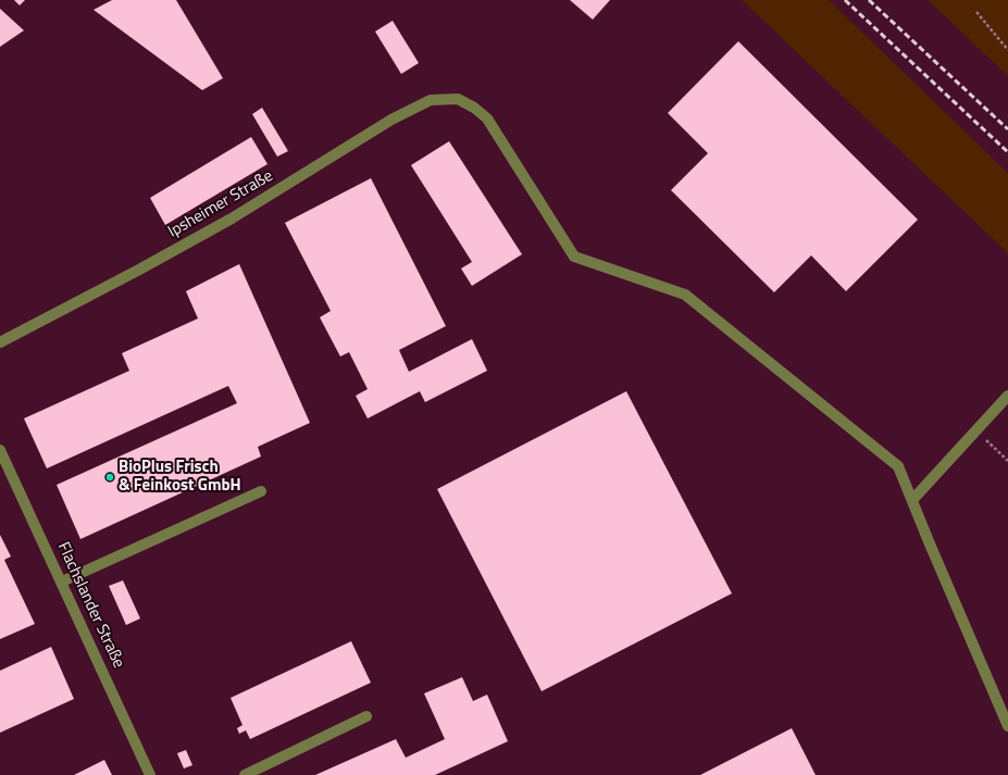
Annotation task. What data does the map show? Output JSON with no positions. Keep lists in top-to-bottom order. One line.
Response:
{"streets":{"street":["Ipsheimer Straße","Flachslander Straße"]},"places":["BioPlus Frisch & Feinkost GmbH"]}
